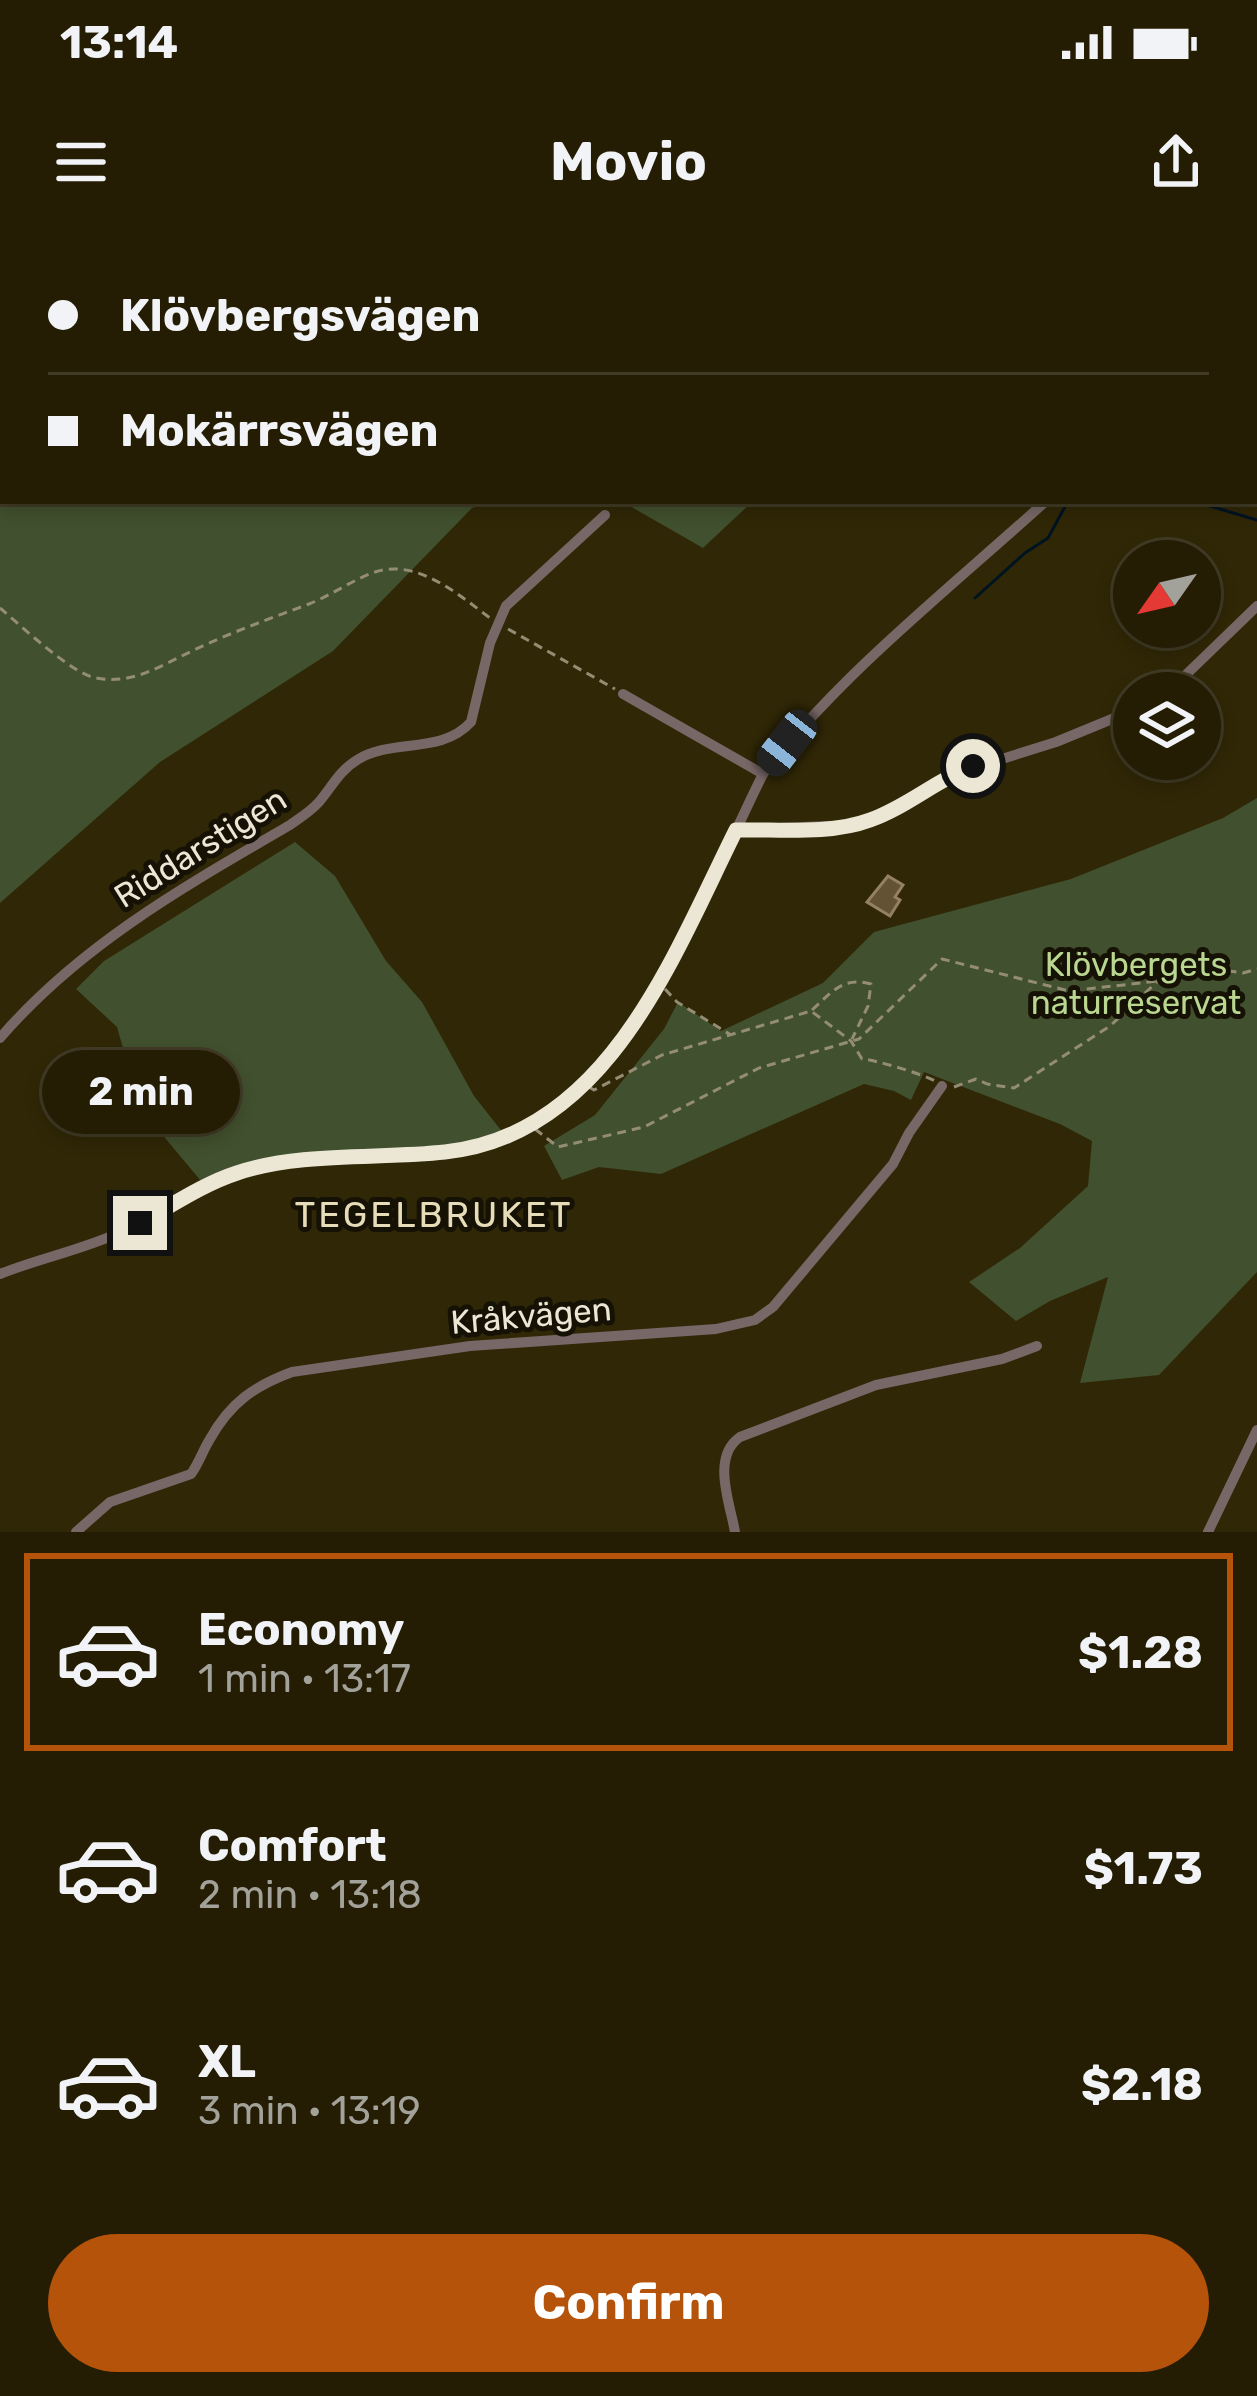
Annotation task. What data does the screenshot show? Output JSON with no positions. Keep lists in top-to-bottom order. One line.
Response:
{"streets":{"street":["Riddarstigen","Kråkvägen"]},"districts":["TEGELBRUKET"],"parks":["Klövbergets naturreservat"],"north":"bottom left","page":{"status":"13:14","header":"Movio","banner":["Klövbergsvägen","Mokärrsvägen"],"bubble":"2 min","list":[{"name":"Economy","note":"1 min · 13:17","value":"$1.28"},{"name":"Comfort","note":"2 min · 13:18","value":"$1.73"},{"name":"XL","note":"3 min · 13:19","value":"$2.18"}],"buttons":"Confirm"}}
